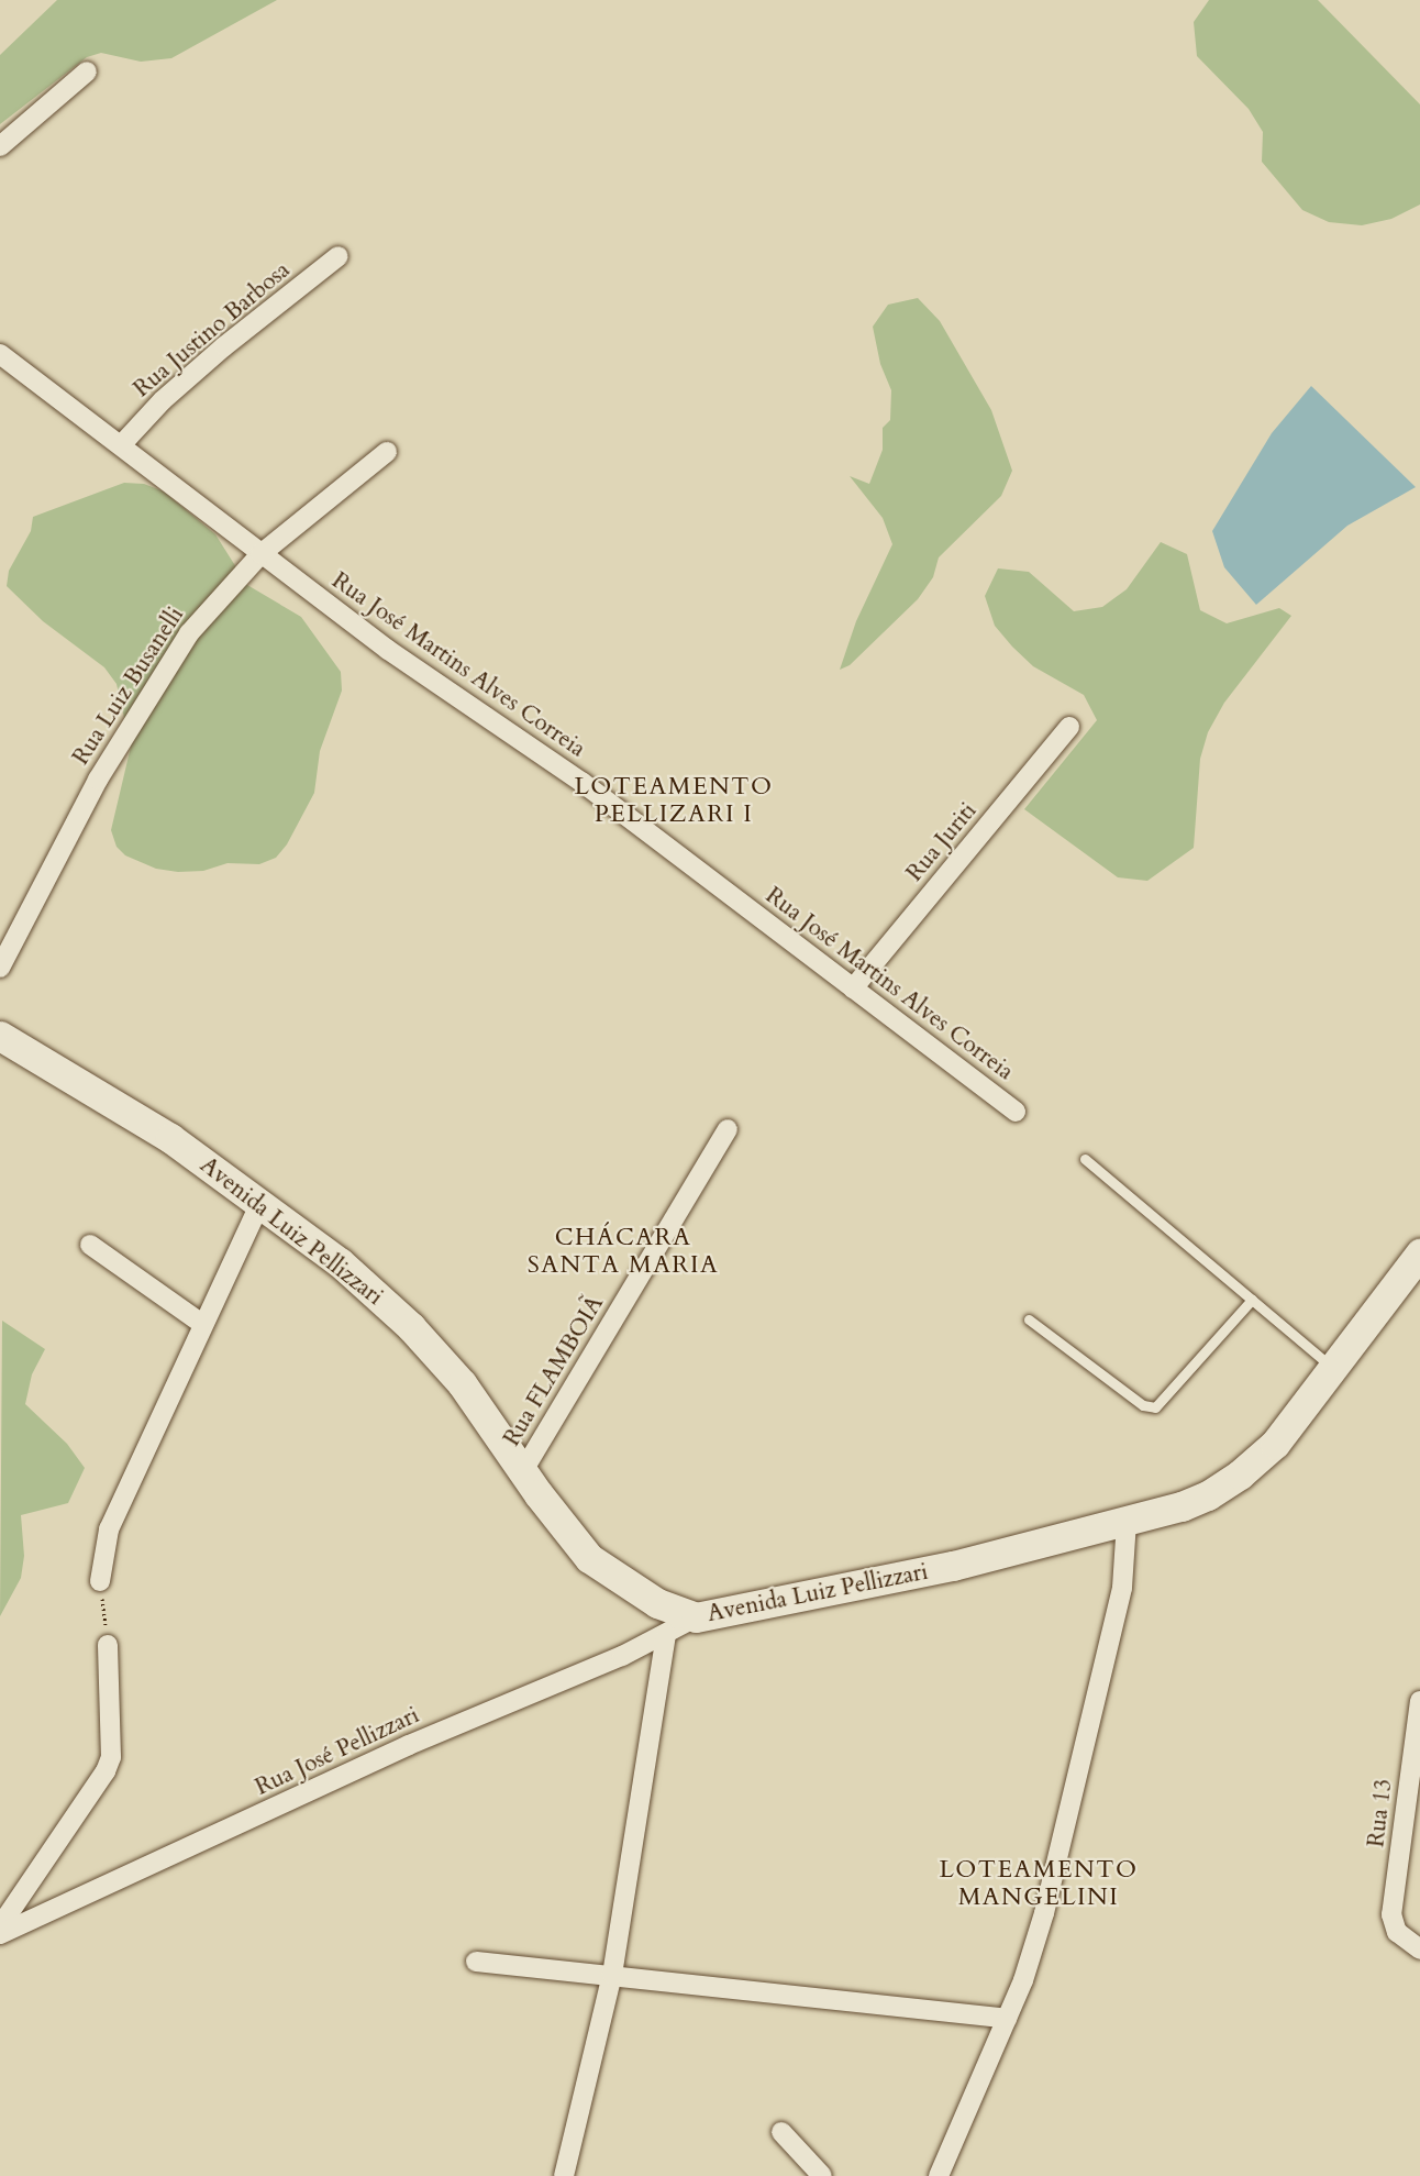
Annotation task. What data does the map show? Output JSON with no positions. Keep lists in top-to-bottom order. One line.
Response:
{"streets":{"main road":["Avenida Luiz Pellizzari"],"street":["Rua Justino Barbosa","Rua José Martins Alves Correia","Rua Luiz Busanelli","Rua Juriti","Rua FLAMBOIÃ","Rua José Pellizzari","Rua 13"]},"crossings":[["Rua Justino Barbosa","Rua José Martins Alves Correia"],["Rua José Martins Alves Correia","Rua Luiz Busanelli"],["Rua José Martins Alves Correia","Rua Juriti"],["Avenida Luiz Pellizzari","Rua FLAMBOIÃ"],["Avenida Luiz Pellizzari","Rua José Pellizzari"]],"districts":["LOTEAMENTO PELLIZARI I","CHÁCARA SANTA MARIA","LOTEAMENTO MANGELINI"]}
